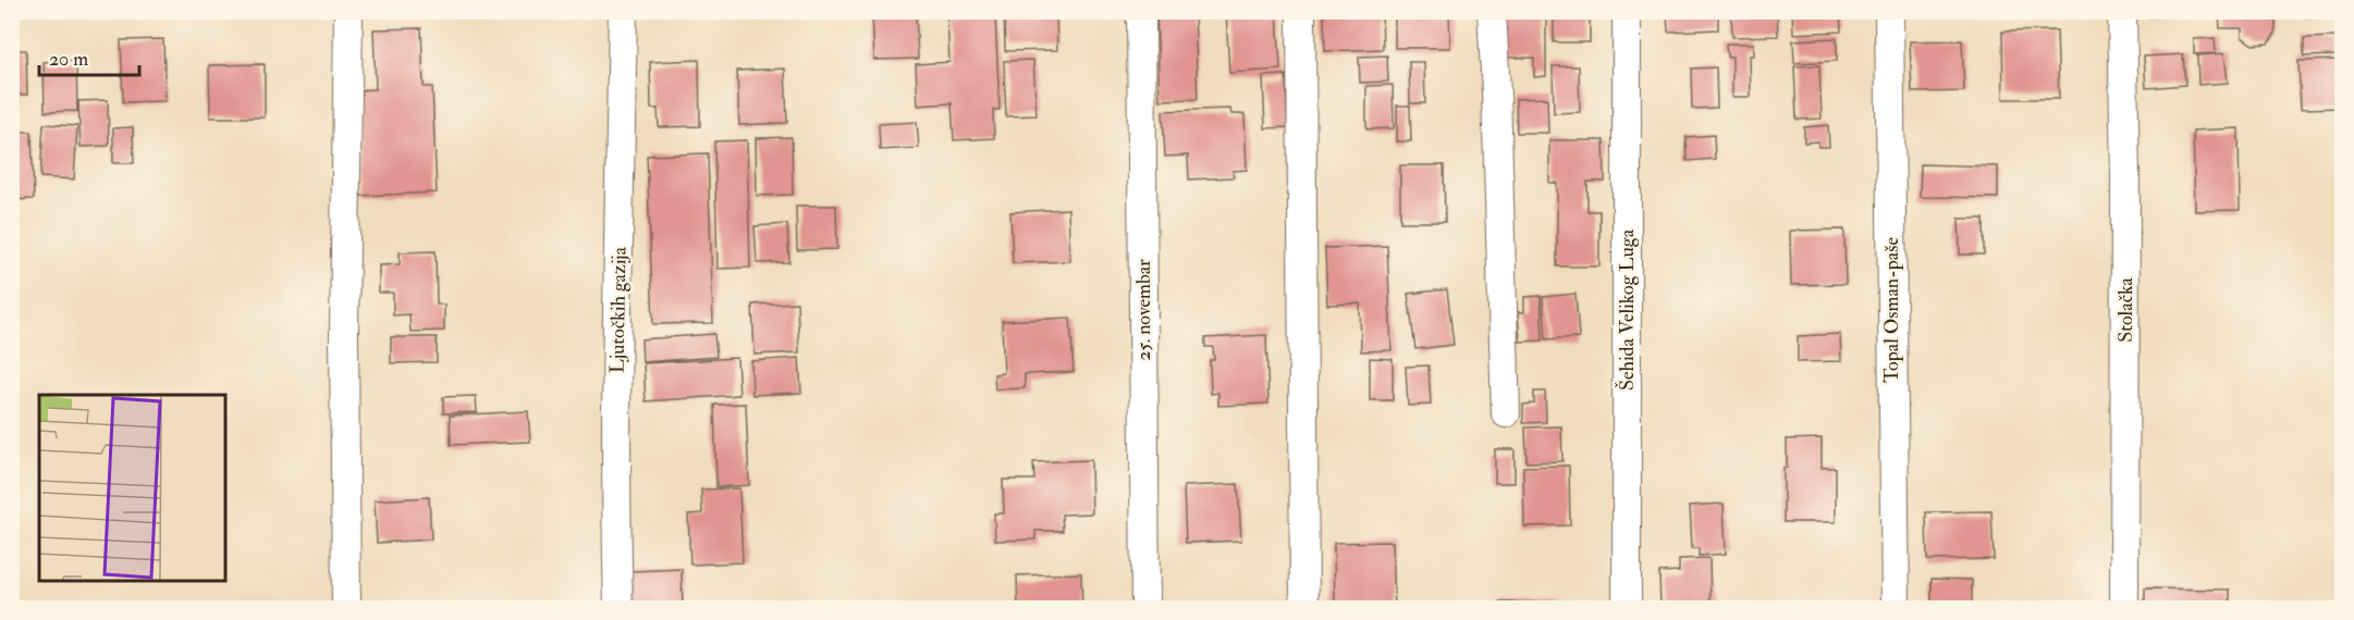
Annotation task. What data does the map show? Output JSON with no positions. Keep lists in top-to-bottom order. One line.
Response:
{"streets":{"street":["Ljutočkih gazija","25. novembar","Šehida Velikog Luga","Topal Osman-paše","Stolačka"]},"scale_bar":"20 m"}
